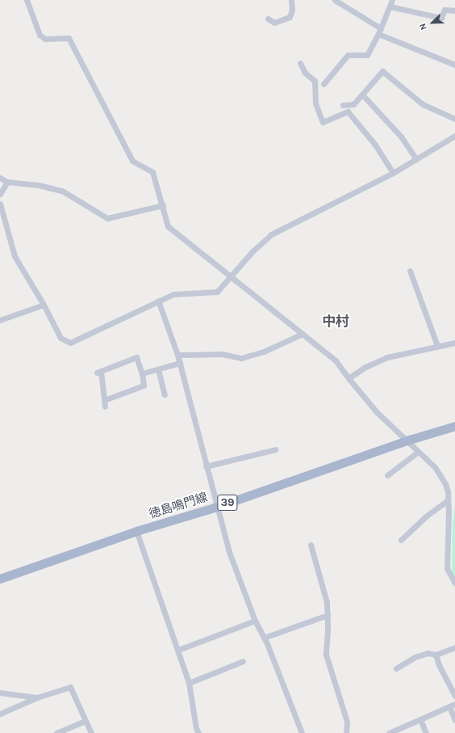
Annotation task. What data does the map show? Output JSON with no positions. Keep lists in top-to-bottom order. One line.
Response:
{"streets":{"main road":["39","徳島鳴門線"]},"districts":["中村"],"north":"bottom left"}
